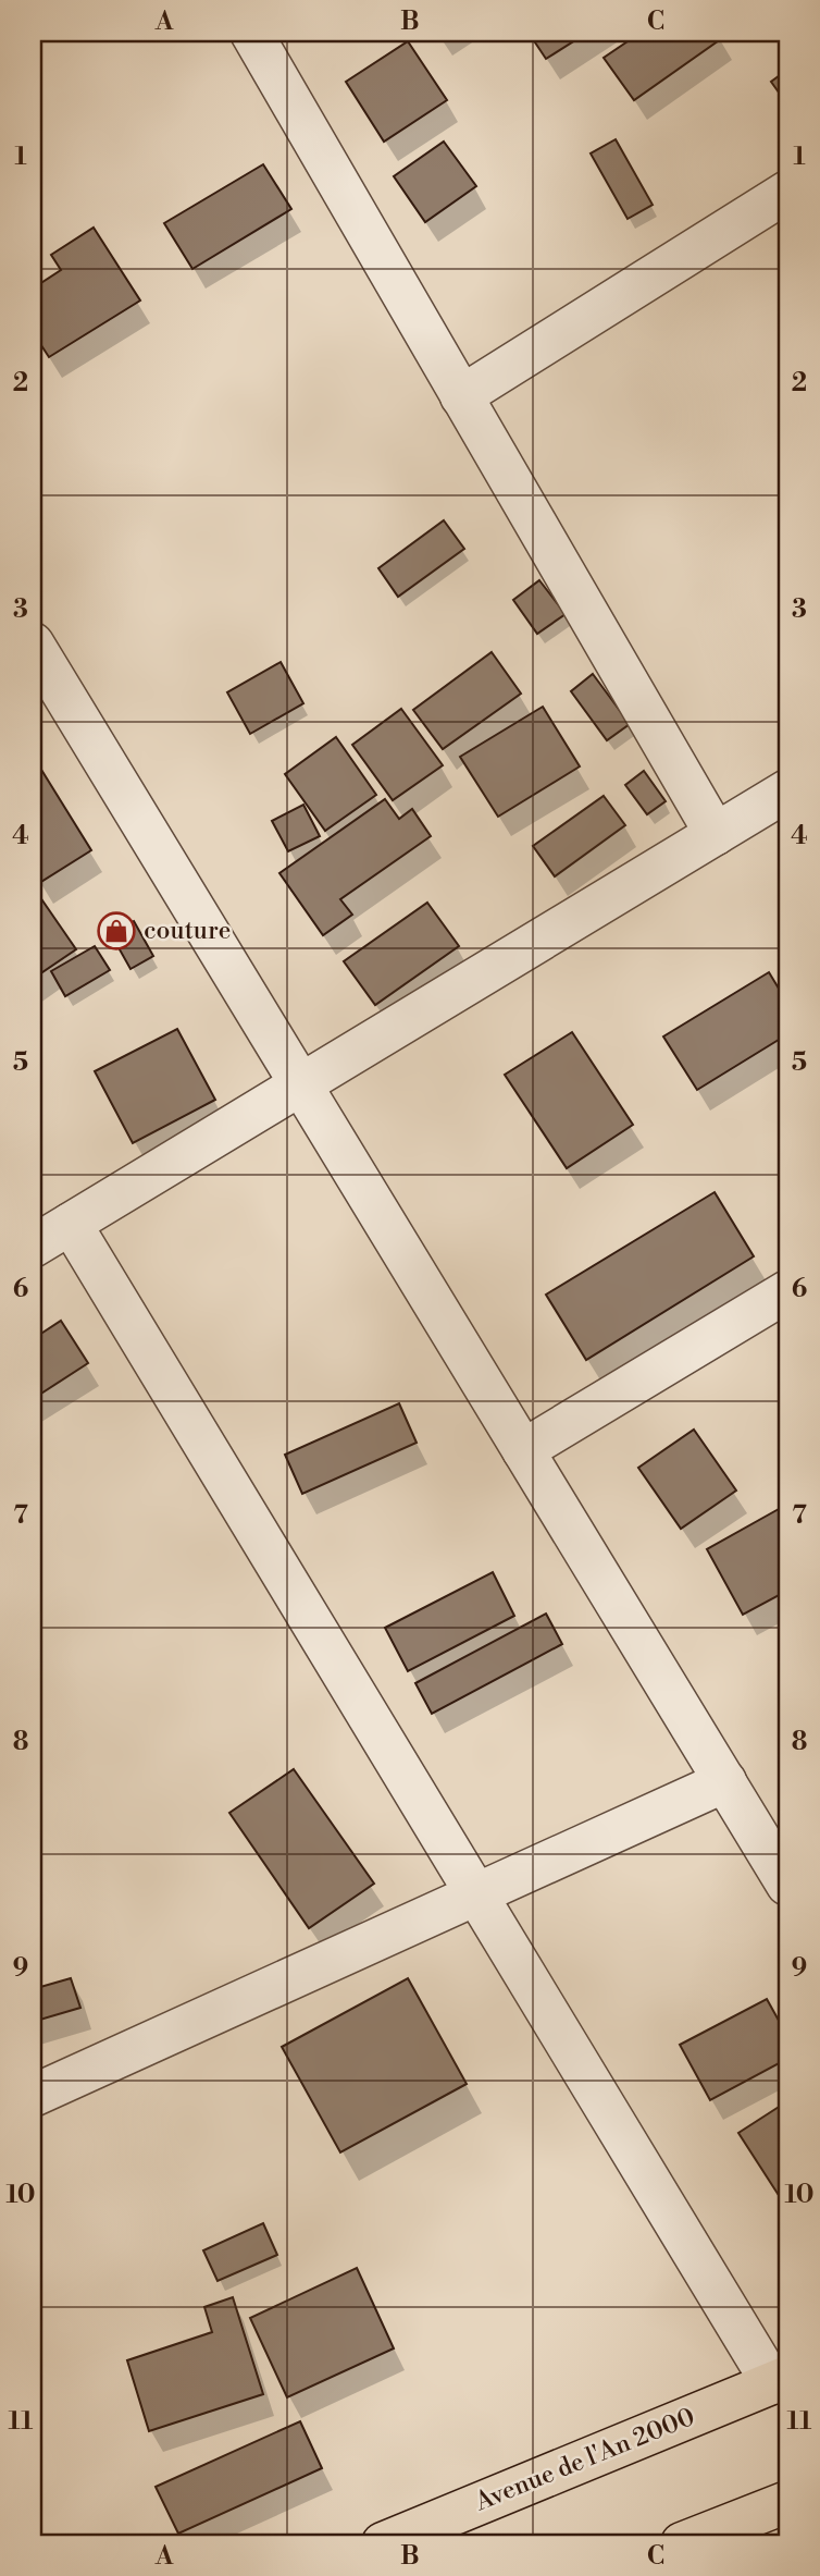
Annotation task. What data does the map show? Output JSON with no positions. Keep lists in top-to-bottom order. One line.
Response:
{"streets":{"main road":["Avenue de l'An 2000"]},"places":{"shop":["couture"]},"grid":{"columns":["A","B","C"],"rows":["1","2","3","4","5","6","7","8","9","10","11"]}}
